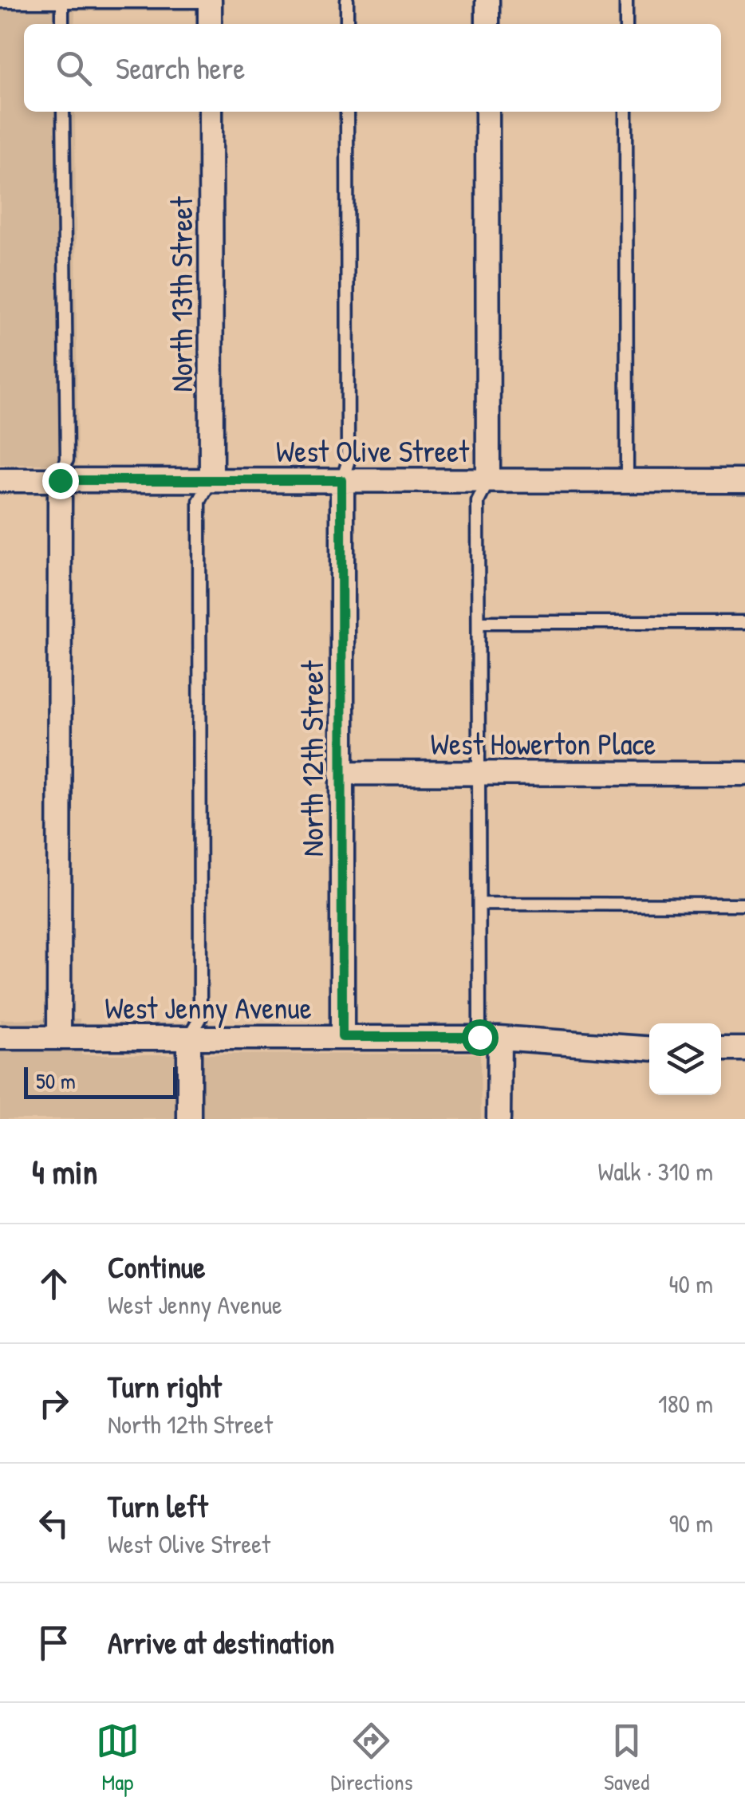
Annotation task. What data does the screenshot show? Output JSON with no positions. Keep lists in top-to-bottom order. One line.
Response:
{"streets":{"street":["North 13th Street","West Olive Street","West Howerton Place","North 12th Street","West Jenny Avenue"]},"crossings":[["North 13th Street","West Olive Street"],["West Olive Street","North 12th Street"],["West Howerton Place","North 12th Street"],["North 12th Street","West Jenny Avenue"]],"scale_bar":"50 m","page":{"search":"Search here","scale":"50 m","heading":["4 min","Walk · 310 m"],"list":[["Continue","West Jenny Avenue","40 m"],["Turn right","North 12th Street","180 m"],["Turn left","West Olive Street","90 m"],"Arrive at destination"],"nav":["Map","Directions","Saved"]}}
